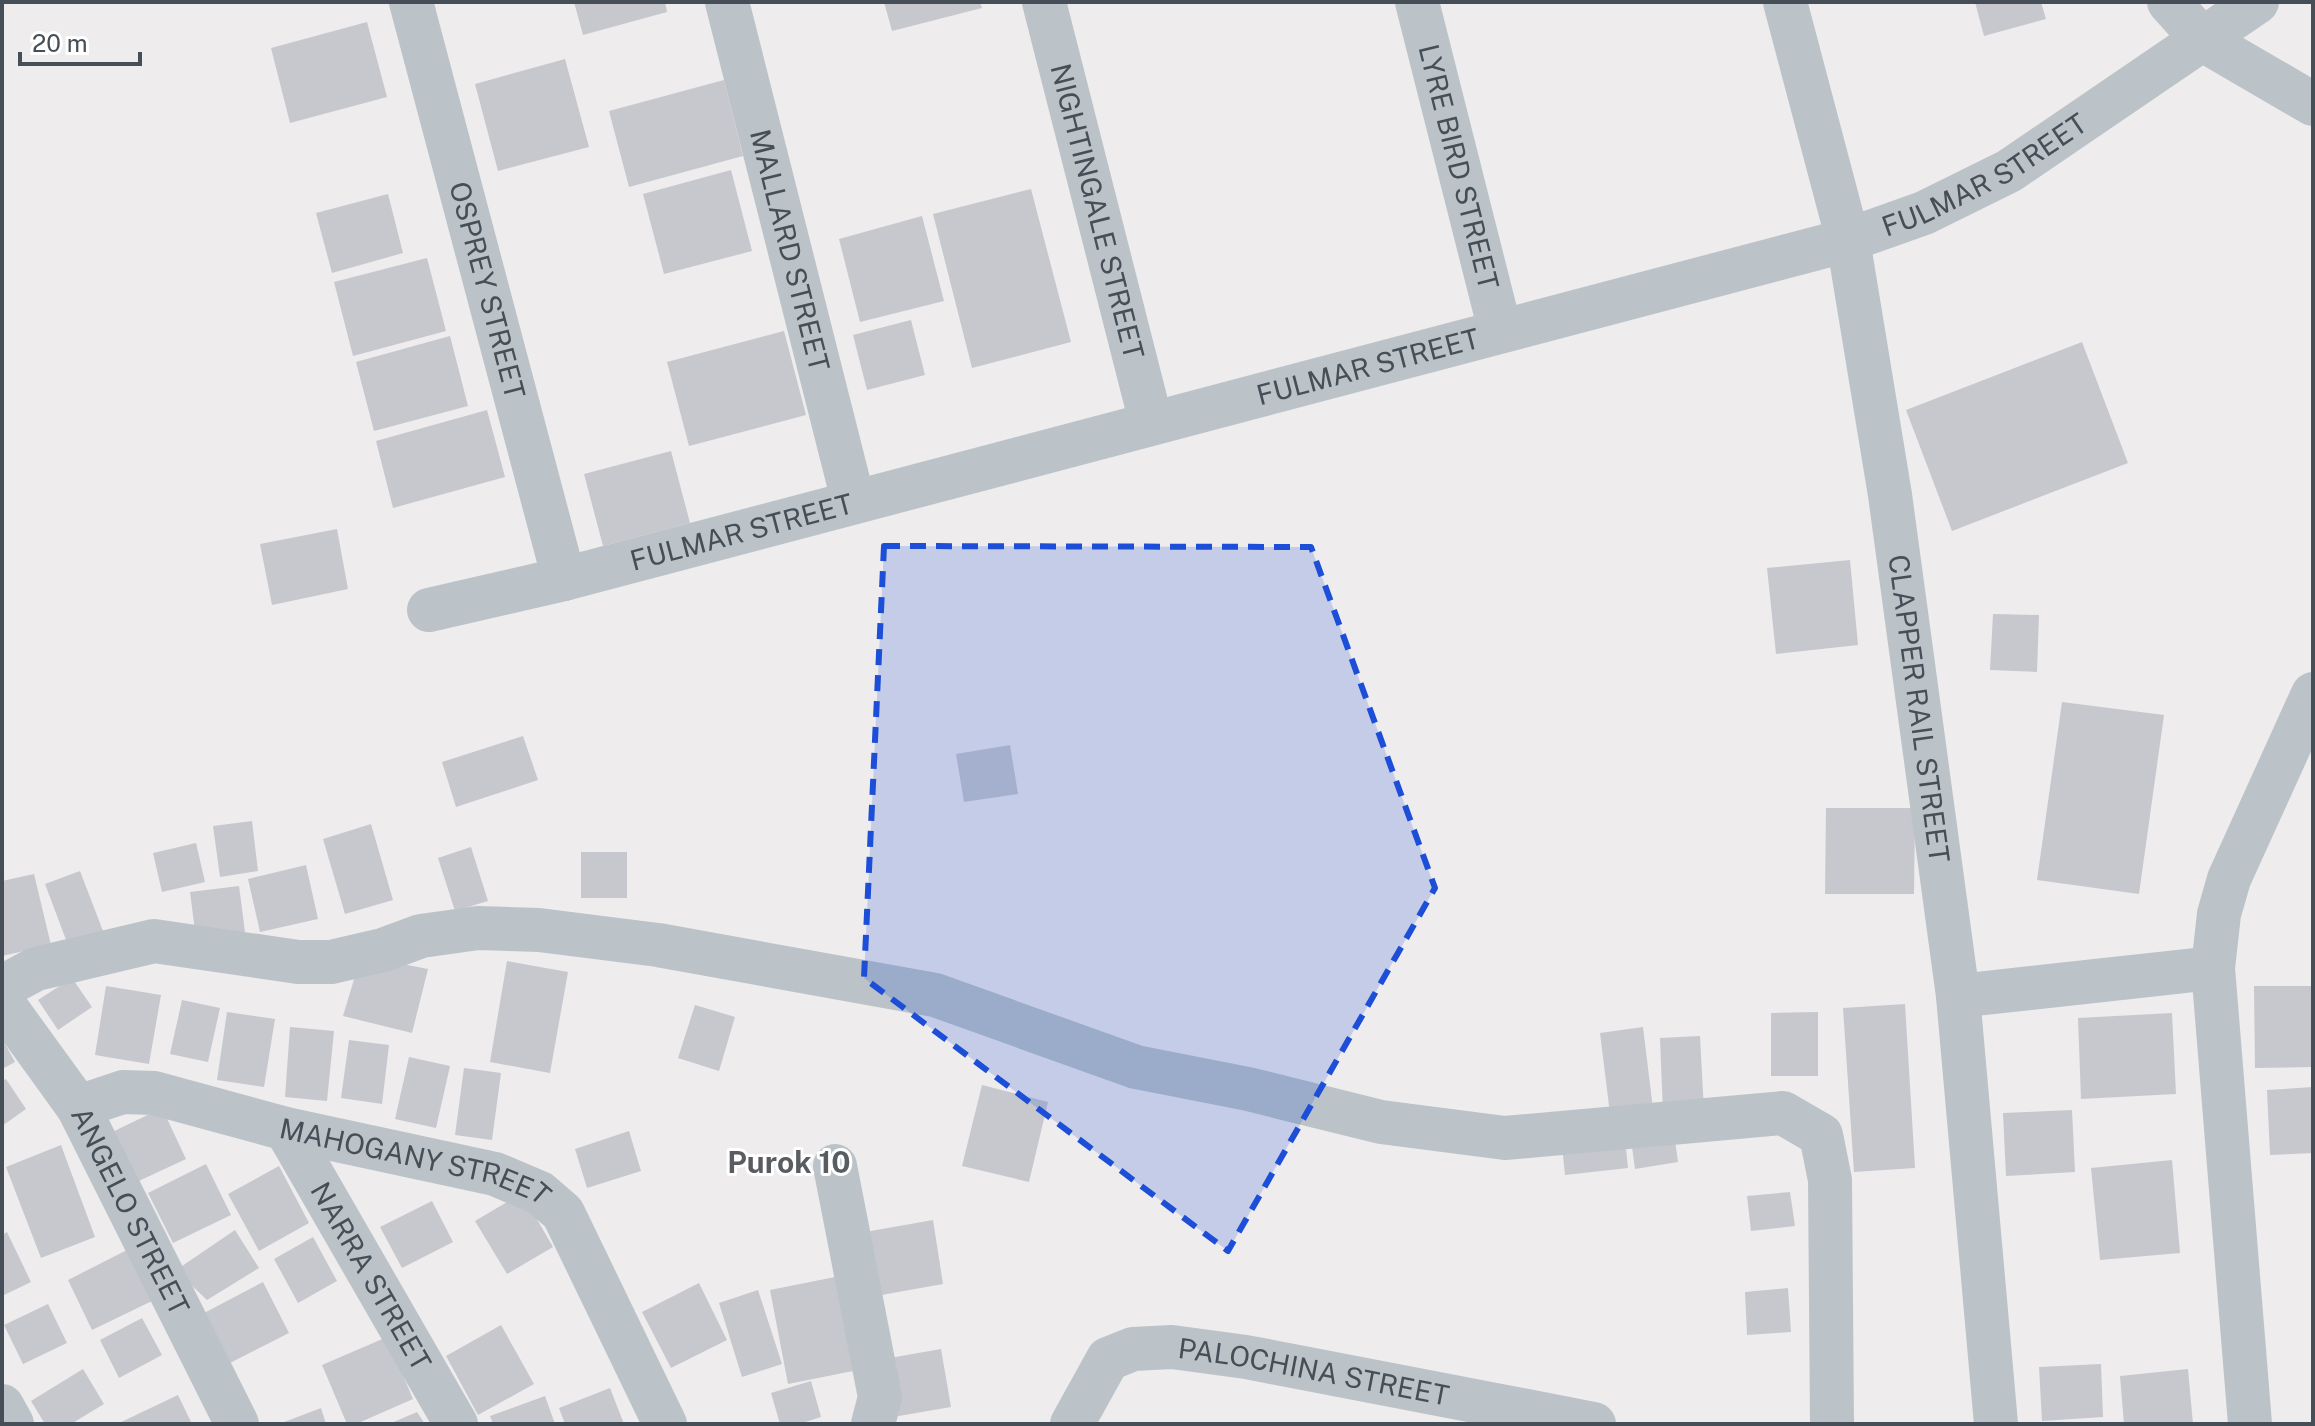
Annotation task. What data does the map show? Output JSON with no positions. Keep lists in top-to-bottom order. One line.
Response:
{"streets":{"street":["LYRE BIRD STREET","FULMAR STREET","NIGHTINGALE STREET","MALLARD STREET","OSPREY STREET","CLAPPER RAIL STREET","MAHOGANY STREET","ANGELO STREET","NARRA STREET","PALOCHINA STREET"]},"crossings":[["LYRE BIRD STREET","FULMAR STREET"],["FULMAR STREET","NIGHTINGALE STREET"],["FULMAR STREET","MALLARD STREET"],["FULMAR STREET","OSPREY STREET"],["FULMAR STREET","CLAPPER RAIL STREET"],["MAHOGANY STREET","ANGELO STREET"],["MAHOGANY STREET","NARRA STREET"]],"districts":["Purok 10"],"scale_bar":"20 m"}
